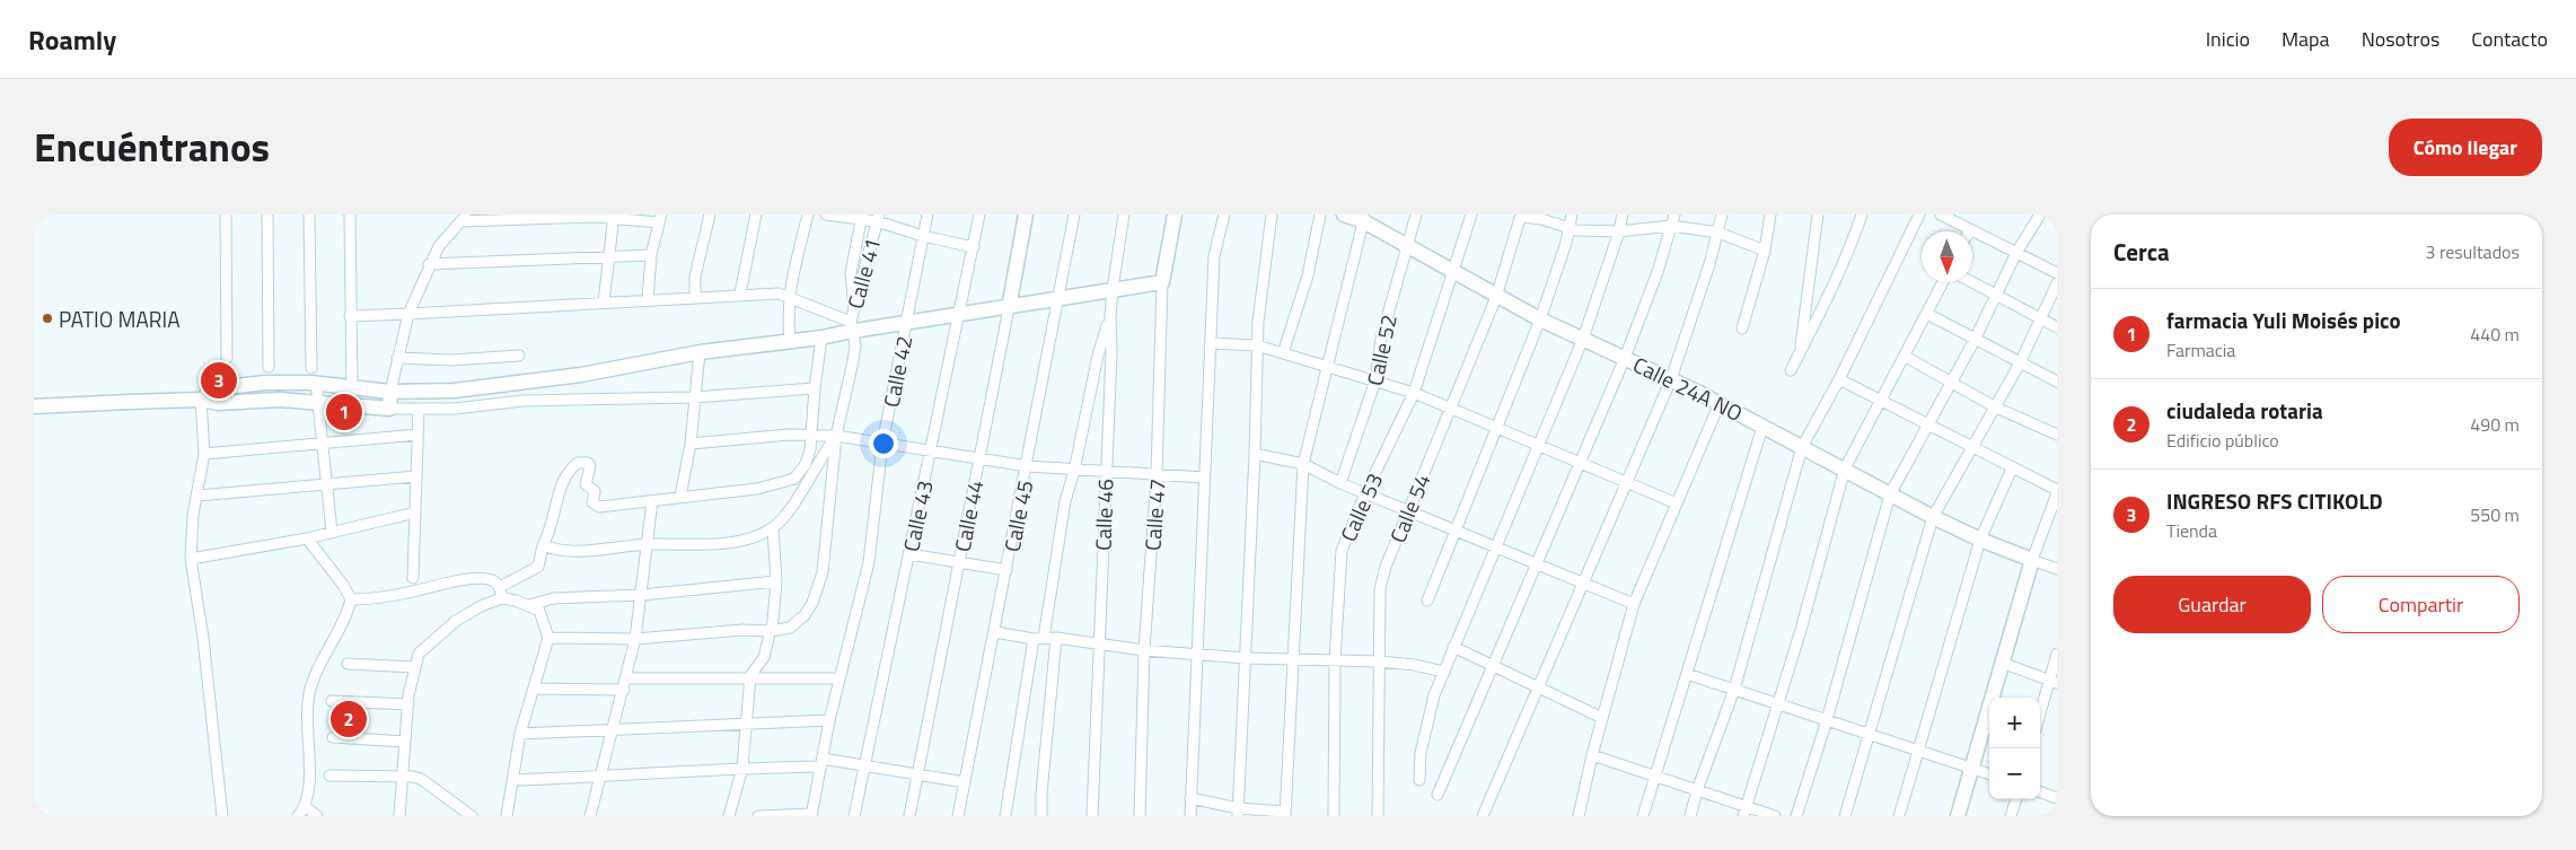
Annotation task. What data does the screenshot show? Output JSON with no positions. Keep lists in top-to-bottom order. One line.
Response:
{"streets":{"street":["Calle 41","Calle 52","Calle 42","Calle 24A NO","Calle 53","Calle 54","Calle 46","Calle 47","Calle 43","Calle 44","Calle 45"]},"crossings":[["Calle 52","Calle 24A NO"],["Calle 24A NO","Calle 53"],["Calle 24A NO","Calle 54"]],"places":["PATIO MARIA"],"north":"bottom","page":{"header":"Roamly","nav":["Inicio","Mapa","Nosotros","Contacto"],"title":"Encuéntranos","buttons":["Cómo llegar",["Guardar","Compartir"]],"heading":["Cerca","3 resultados"],"list":[{"mark":"1","name":"farmacia Yuli Moisés pico","note":"Farmacia","value":"440 m"},{"mark":"2","name":"ciudaleda rotaria","note":"Edificio público","value":"490 m"},{"mark":"3","name":"INGRESO RFS CITIKOLD","note":"Tienda","value":"550 m"}],"pins":["3","1","2"],"map_buttons":["+","−"]}}
